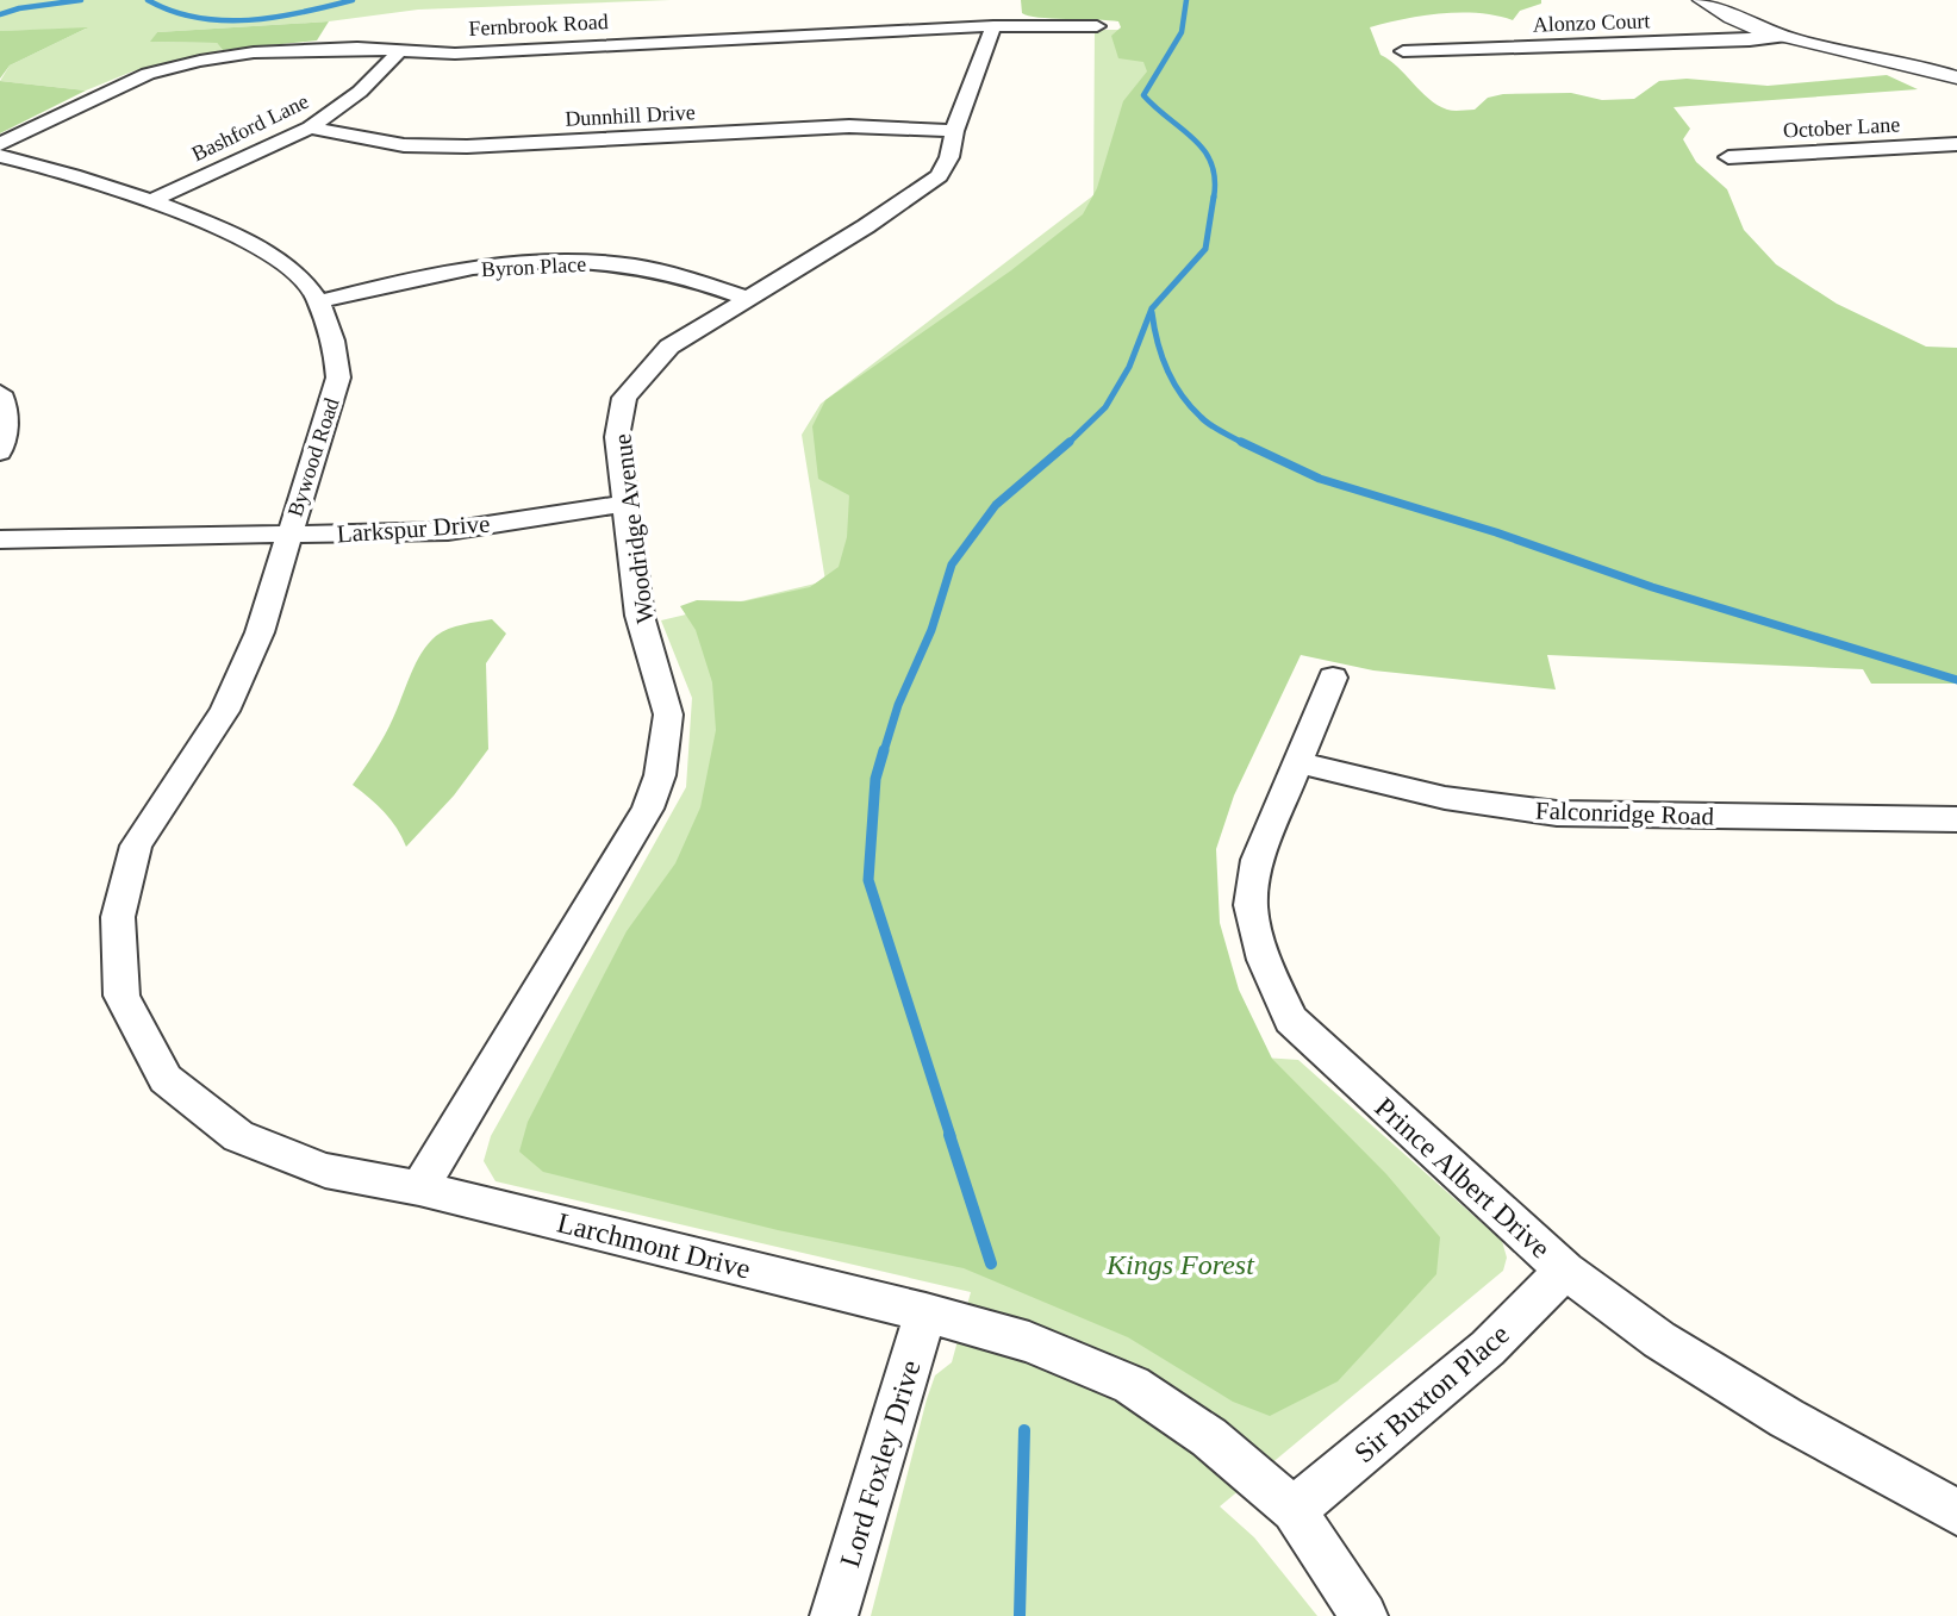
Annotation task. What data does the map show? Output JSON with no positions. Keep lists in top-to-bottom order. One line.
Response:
{"streets":{"street":["Alonzo Court","Fernbrook Road","Dunnhill Drive","Bashford Lane","October Lane","Byron Place","Bywood Road","Larkspur Drive","Woodridge Avenue","Falconridge Road","Prince Albert Drive","Larchmont Drive","Sir Buxton Place","Lord Foxley Drive"]},"crossings":[["Fernbrook Road","Bashford Lane"],["Fernbrook Road","Woodridge Avenue"],["Dunnhill Drive","Bashford Lane"],["Dunnhill Drive","Woodridge Avenue"],["Bashford Lane","Bywood Road"],["Byron Place","Bywood Road"],["Byron Place","Woodridge Avenue"],["Bywood Road","Larkspur Drive"],["Bywood Road","Larchmont Drive"],["Larkspur Drive","Woodridge Avenue"],["Woodridge Avenue","Larchmont Drive"],["Falconridge Road","Prince Albert Drive"],["Prince Albert Drive","Sir Buxton Place"],["Larchmont Drive","Sir Buxton Place"],["Larchmont Drive","Lord Foxley Drive"]],"parks":["Kings Forest"]}
